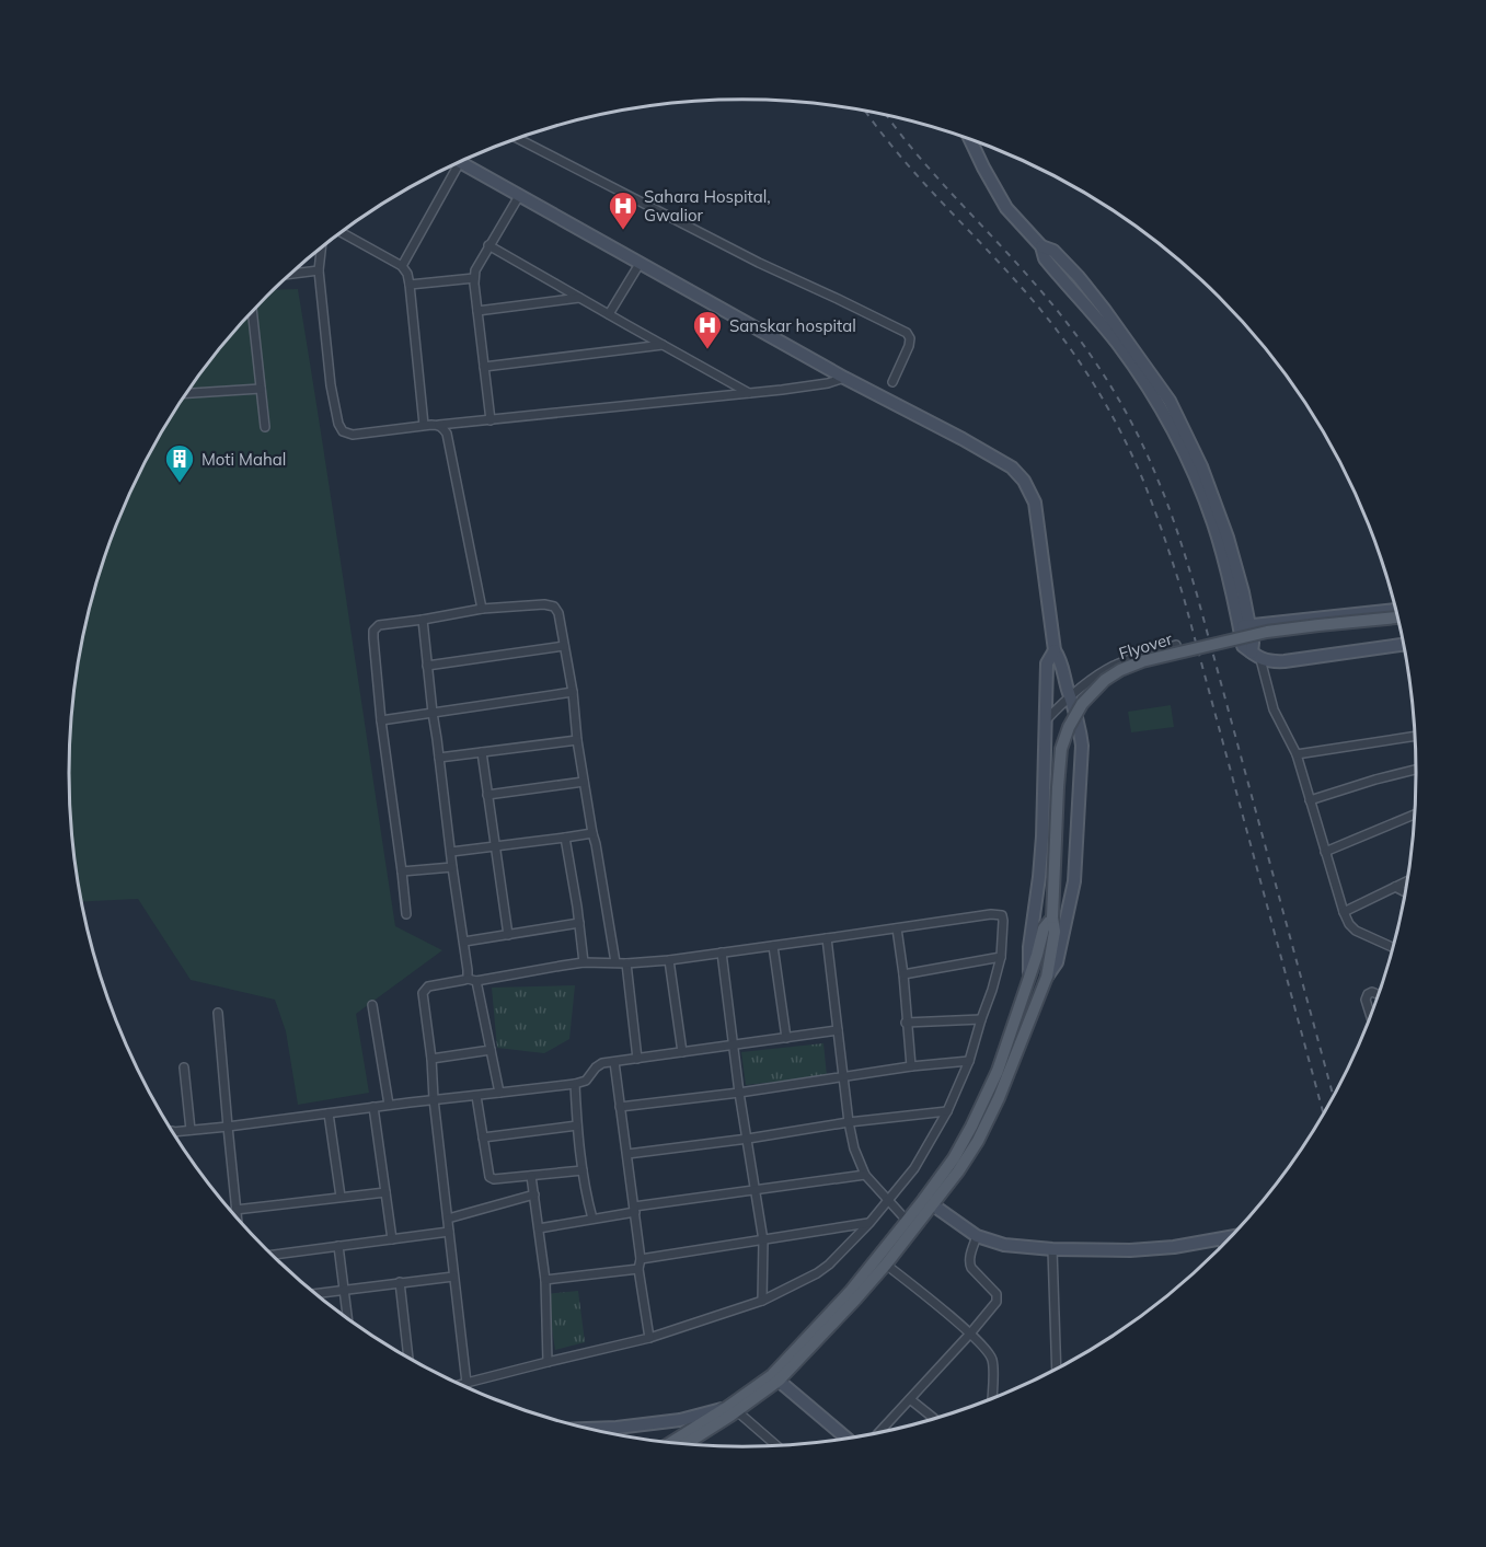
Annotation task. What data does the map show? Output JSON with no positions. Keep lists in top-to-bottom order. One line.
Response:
{"streets":{"main road":["Flyover"]},"places":{"hospital":["Sahara Hospital, Gwalior","Sanskar hospital"],"building":["Moti Mahal"]}}
